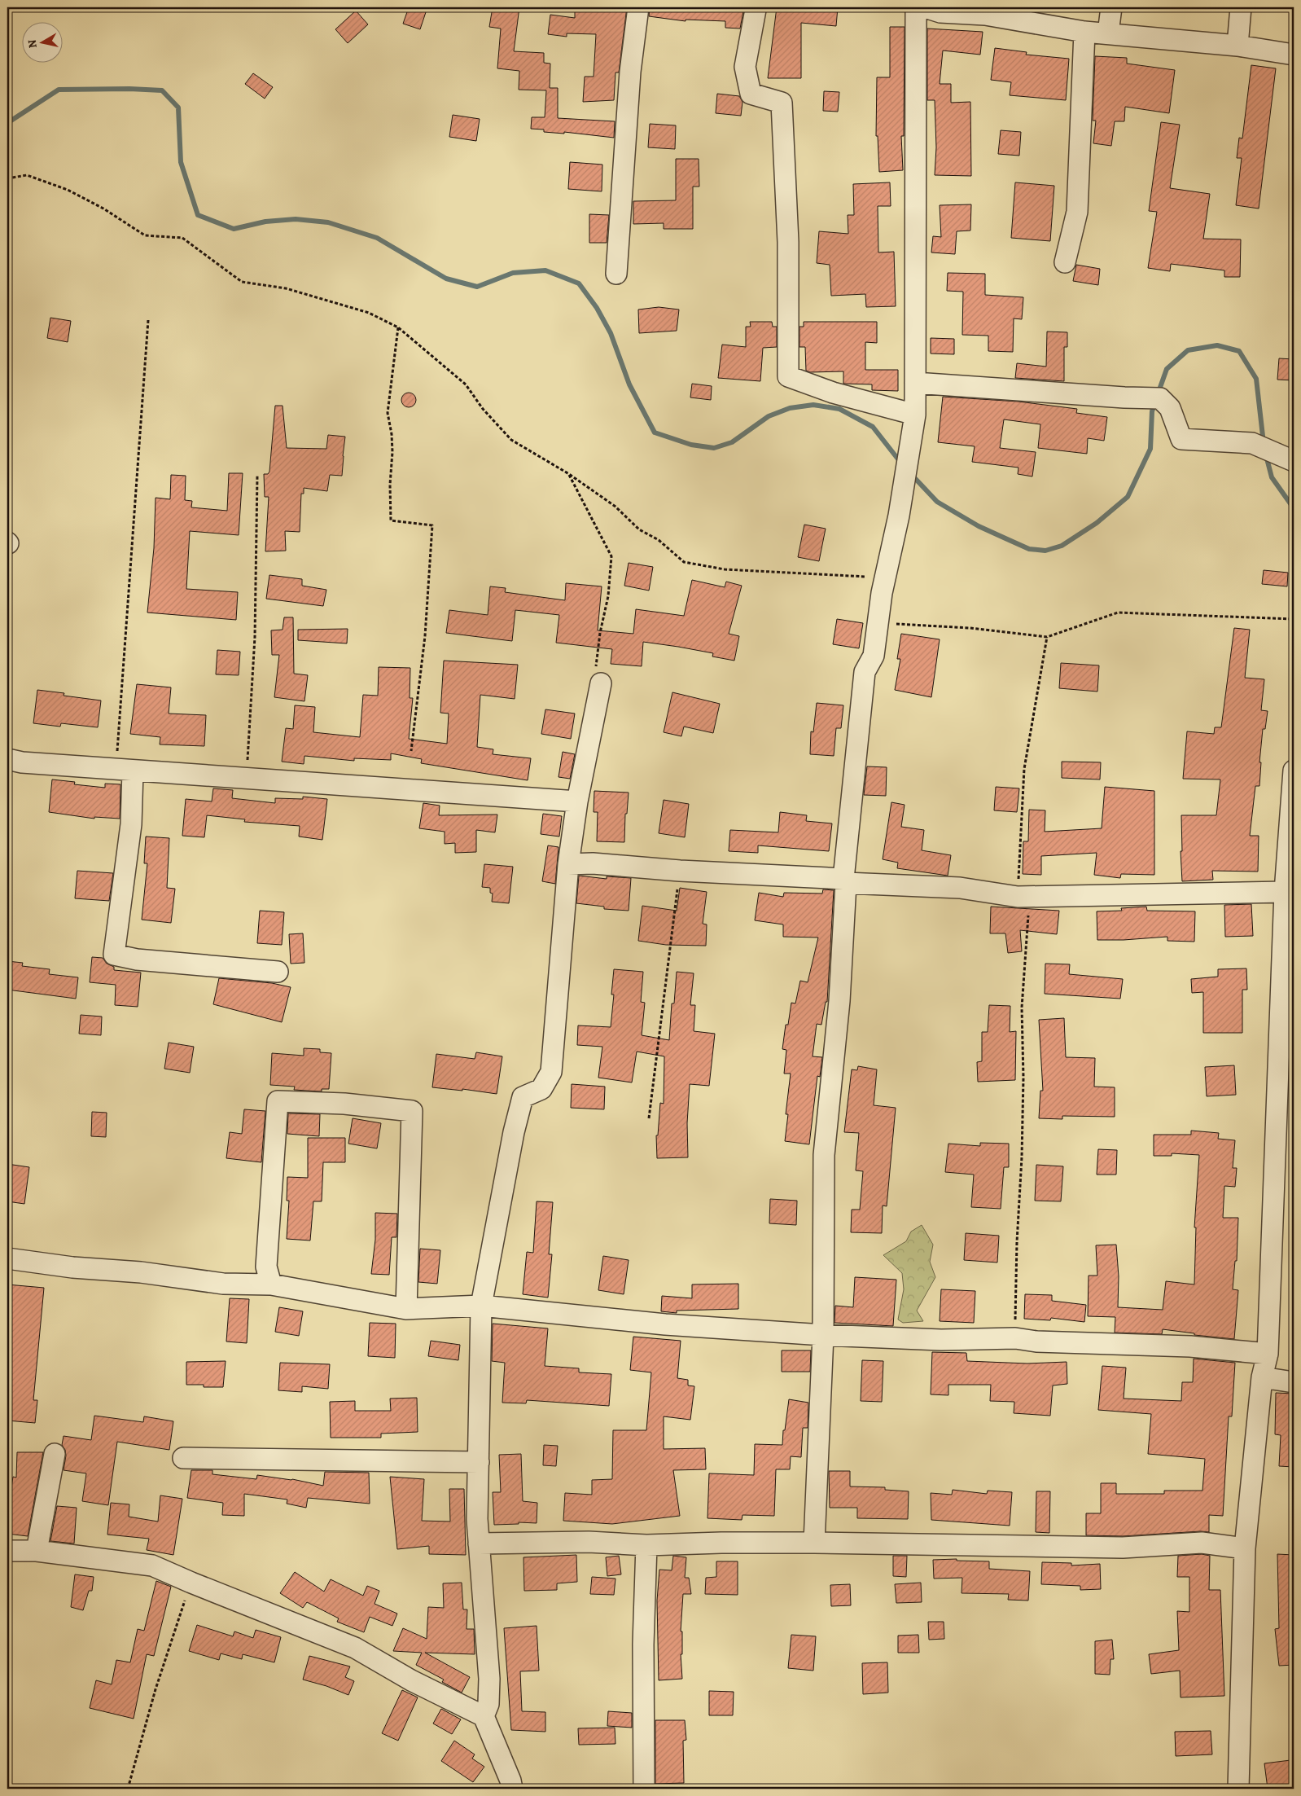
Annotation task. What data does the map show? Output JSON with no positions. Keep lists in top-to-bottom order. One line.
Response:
{"north":"left"}
